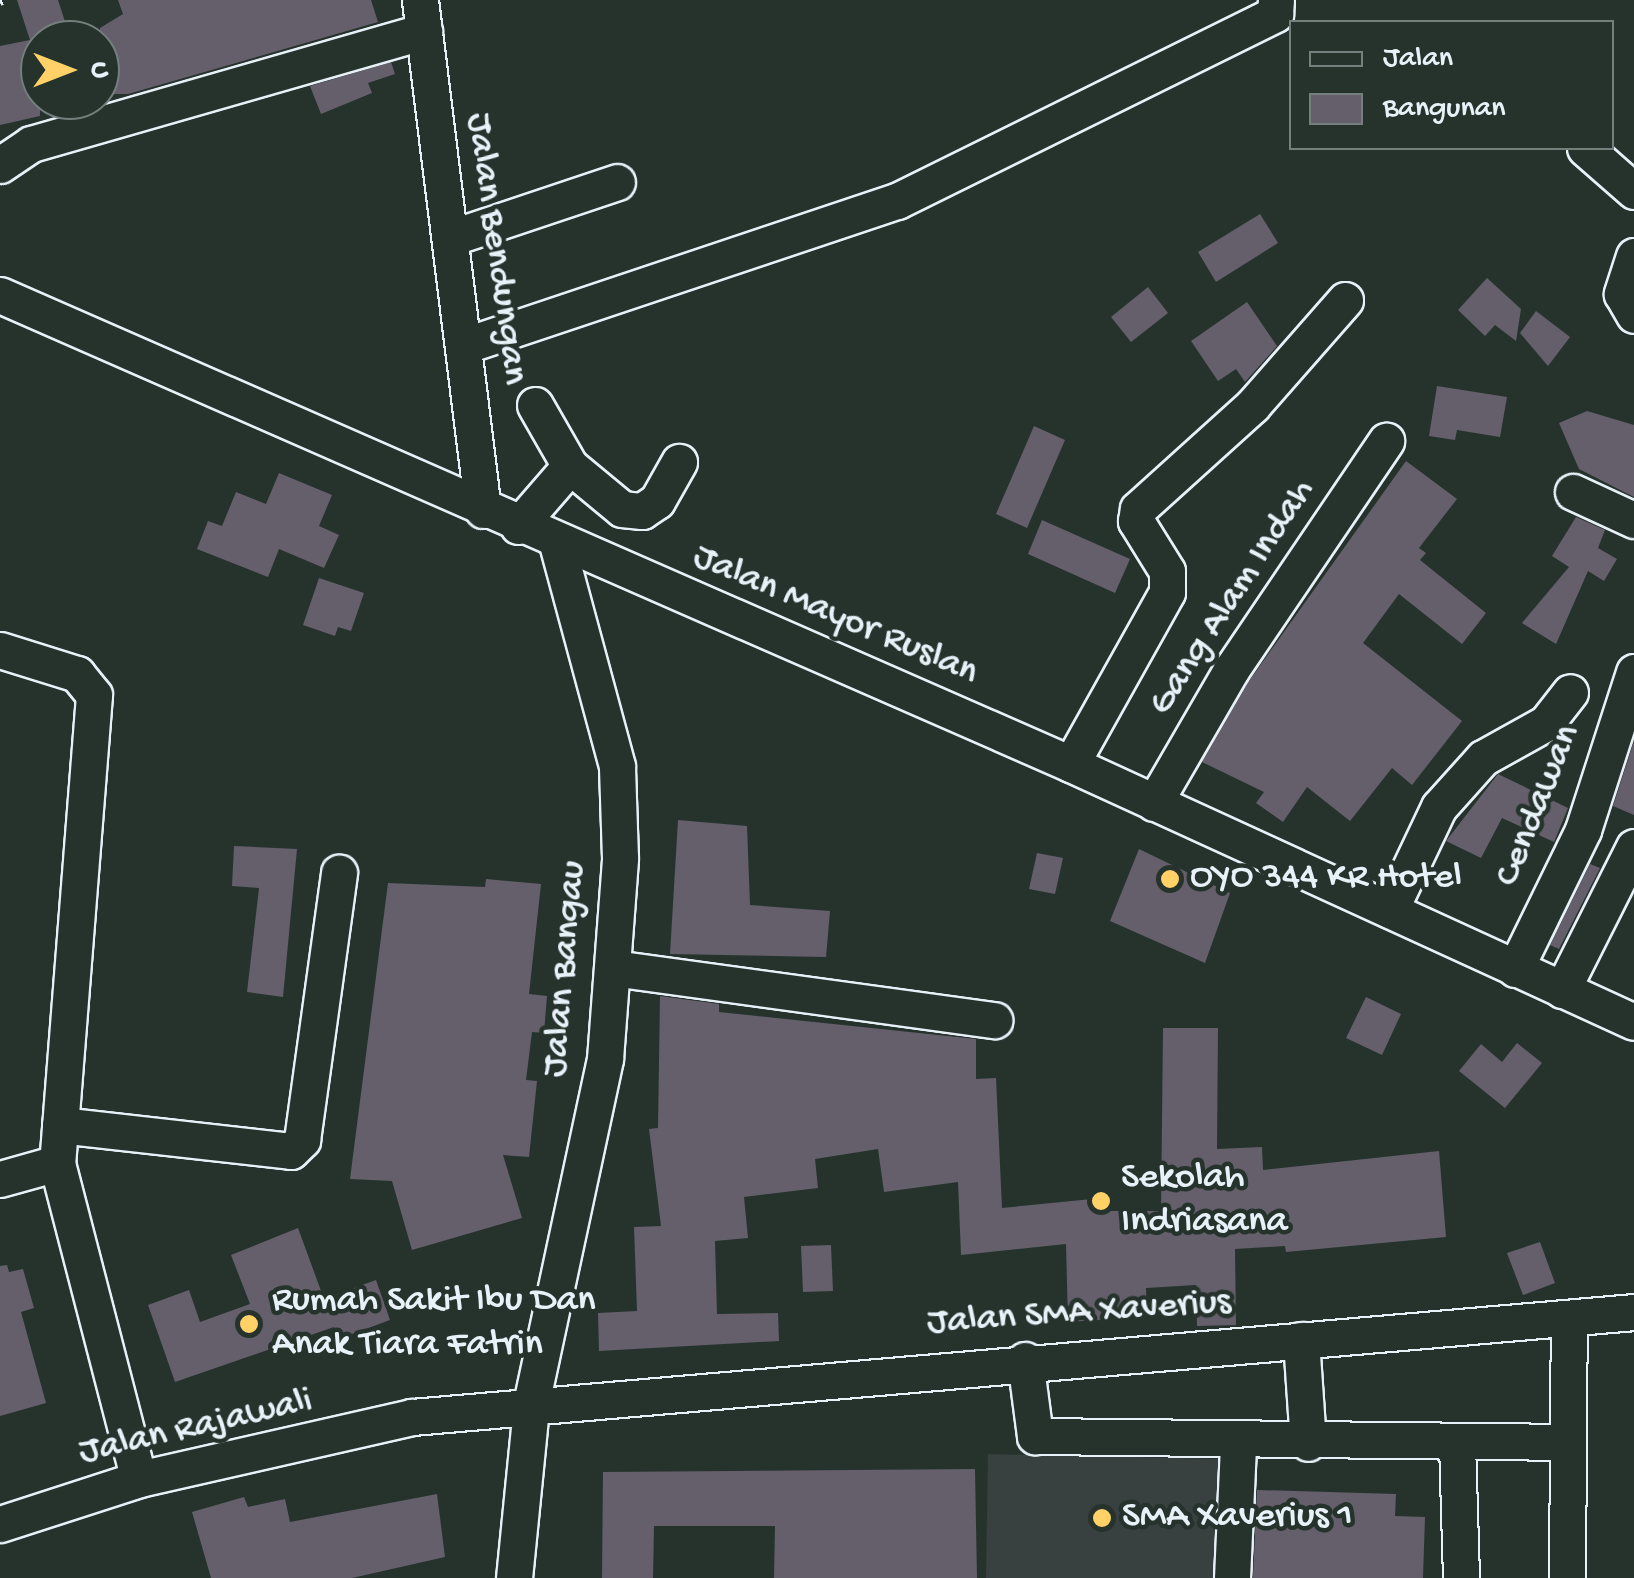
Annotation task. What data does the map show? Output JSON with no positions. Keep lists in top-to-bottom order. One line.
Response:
{"streets":{"street":["Jalan Bendungan","Gang Alam Indah","Jalan Mayor Ruslan","Cendawan","Jalan Bangau","Jalan SMA Xaverius","Jalan Rajawali"]},"crossings":[["Jalan Bendungan","Jalan Mayor Ruslan"],["Gang Alam Indah","Jalan Mayor Ruslan"],["Jalan Mayor Ruslan","Cendawan"],["Jalan Mayor Ruslan","Jalan Bangau"],["Jalan Bangau","Jalan SMA Xaverius"],["Jalan Bangau","Jalan Rajawali"],["Jalan SMA Xaverius","Jalan Rajawali"]],"places":["OYO 344 KR Hotel","Sekolah Indriasana","Rumah Sakit Ibu Dan Anak Tiara Fatrin","SMA Xaverius 1"],"legend":["Jalan","Bangunan"],"north":"right"}
